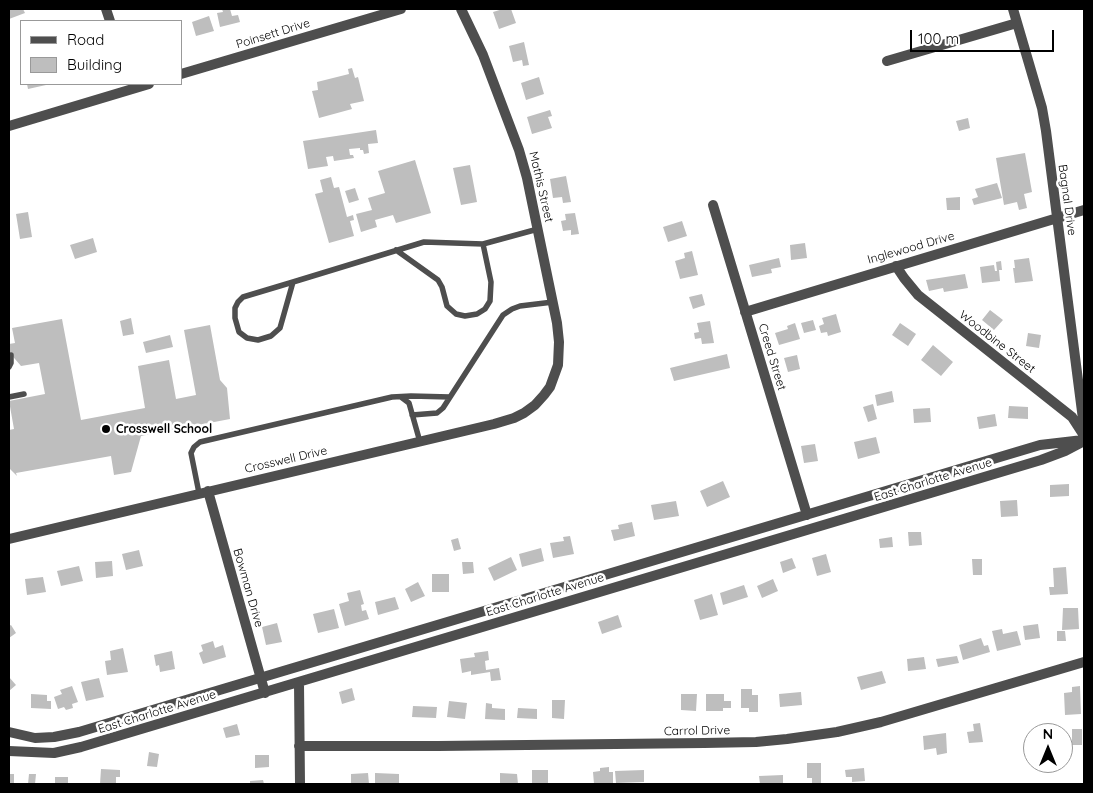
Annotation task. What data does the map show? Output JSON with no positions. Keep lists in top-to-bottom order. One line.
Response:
{"streets":{"street":["Poinsett Drive","Mathis Street","Bagnal Drive","Inglewood Drive","Woodbine Street","Creed Street","Crosswell Drive","East Charlotte Avenue","Bowman Drive","Carrol Drive"]},"crossings":[["Mathis Street","Crosswell Drive"],["Bagnal Drive","Inglewood Drive"],["Inglewood Drive","Woodbine Street"],["Inglewood Drive","Creed Street"],["Woodbine Street","East Charlotte Avenue"],["Creed Street","East Charlotte Avenue"],["Crosswell Drive","Bowman Drive"],["East Charlotte Avenue","Bowman Drive"]],"places":["Crosswell School"],"legend":["Road","Building"],"scale_bar":"100 m","north":"top"}
